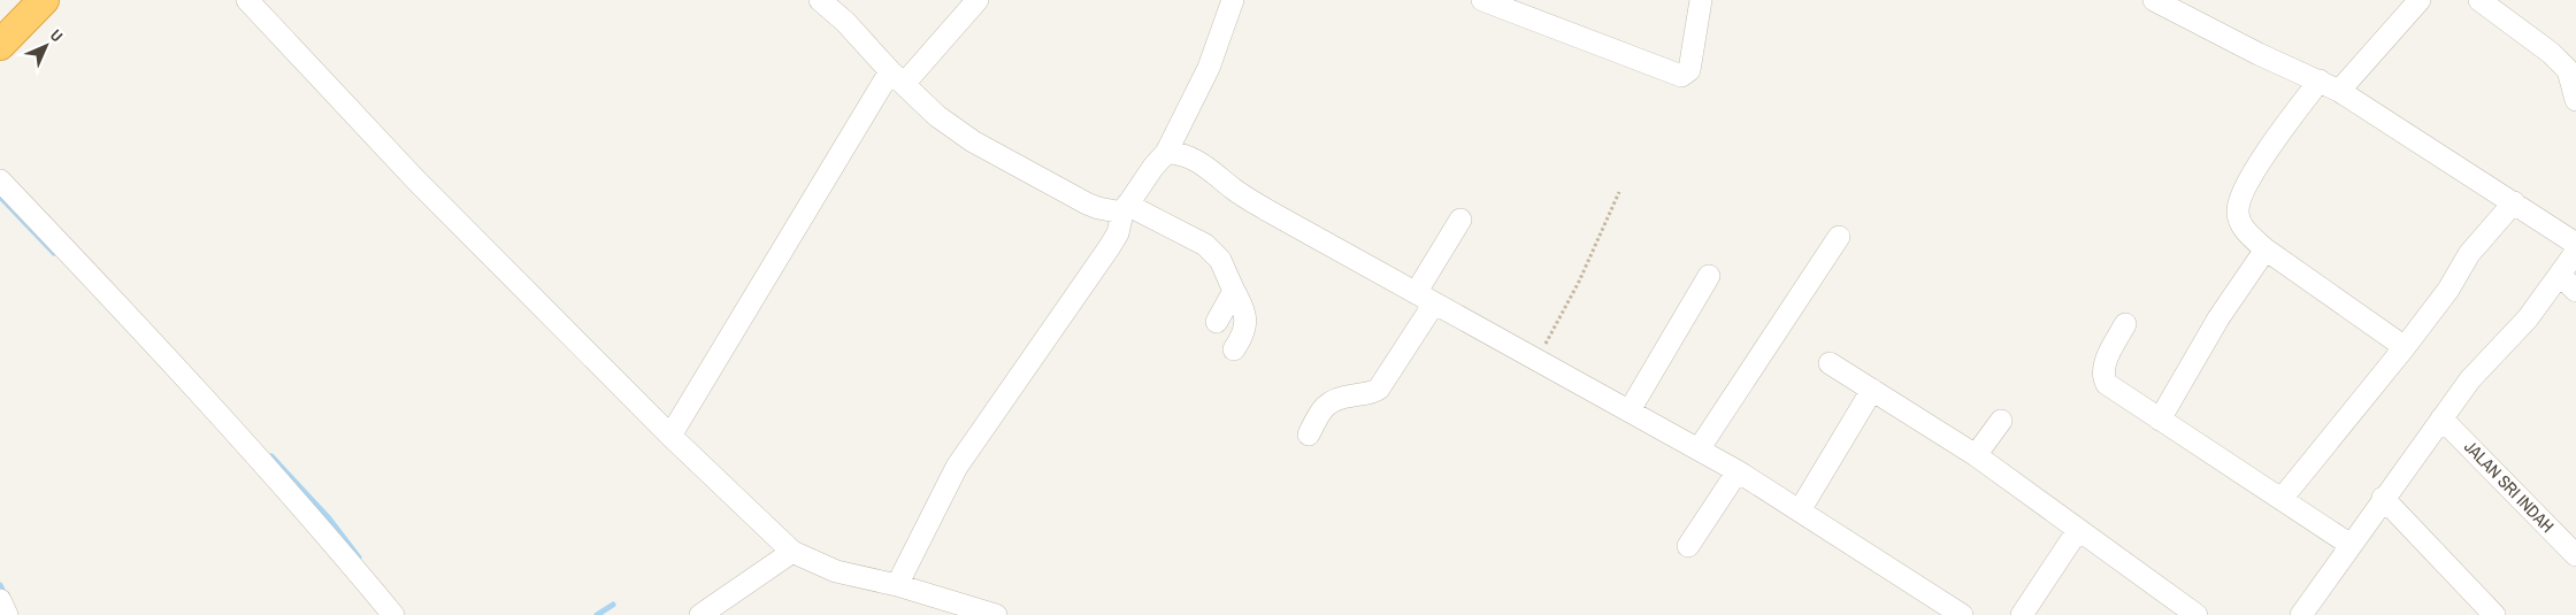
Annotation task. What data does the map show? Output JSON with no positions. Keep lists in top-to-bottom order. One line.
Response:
{"streets":{"street":["JALAN SRI INDAH"]},"north":"top right"}
